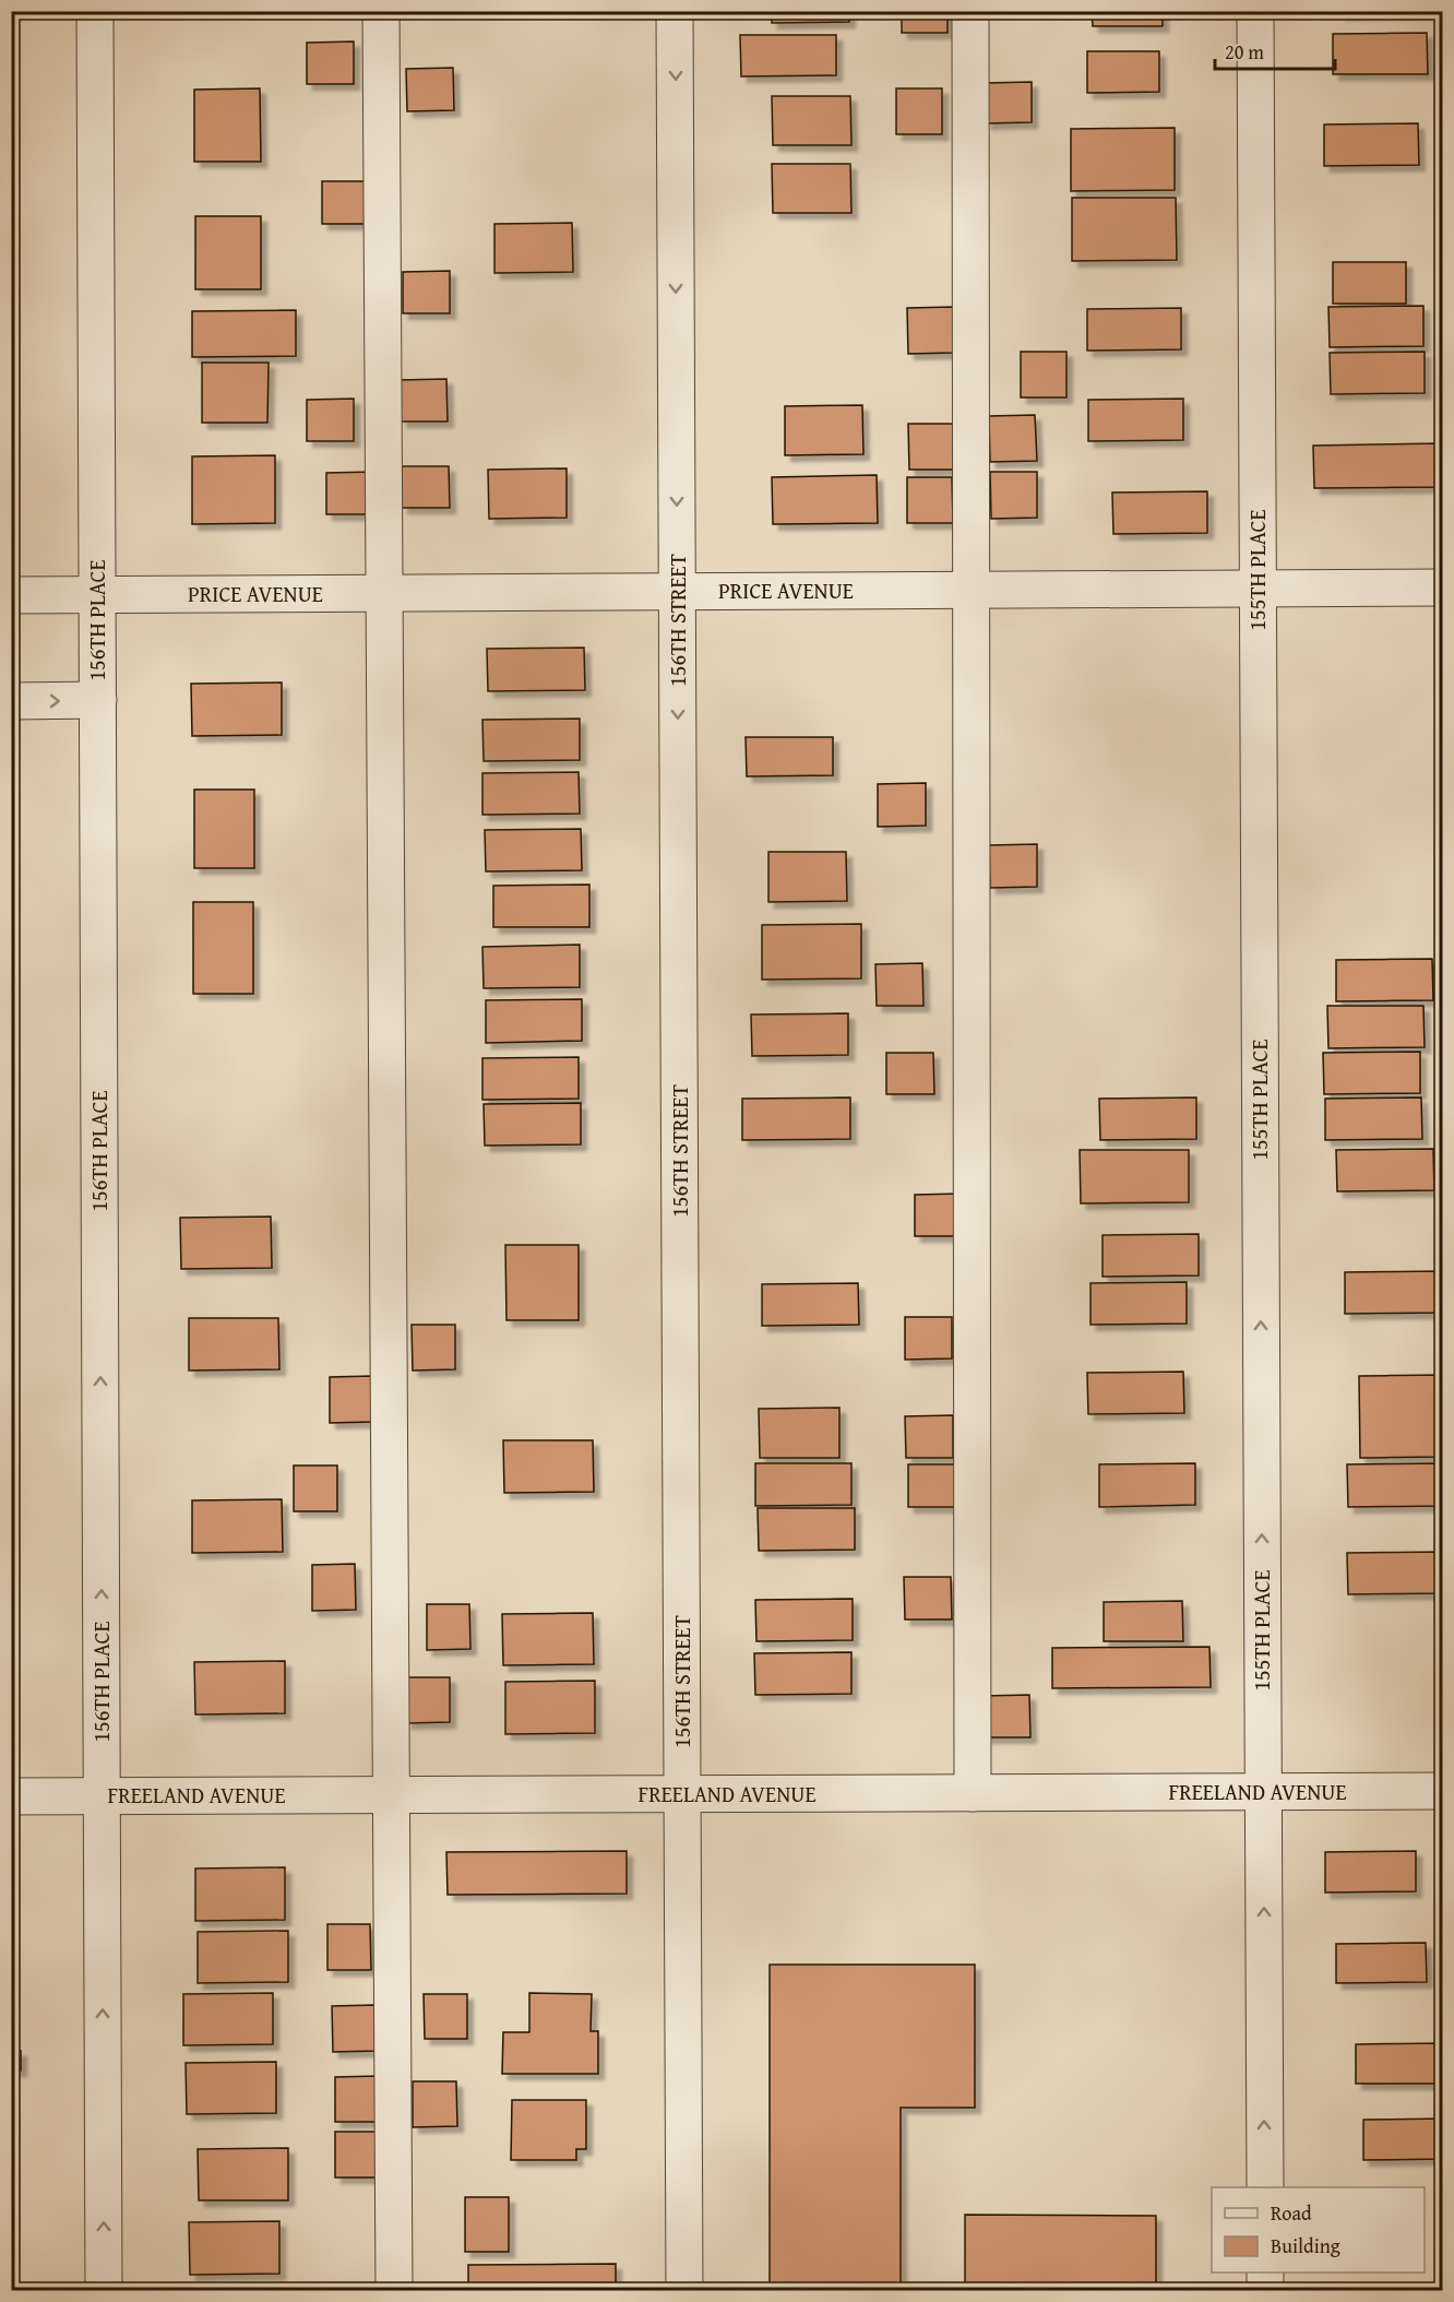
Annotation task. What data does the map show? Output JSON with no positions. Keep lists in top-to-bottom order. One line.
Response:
{"streets":{"street":["155TH PLACE","PRICE AVENUE","156TH PLACE","156TH STREET","FREELAND AVENUE"]},"crossings":[["155TH PLACE","PRICE AVENUE"],["155TH PLACE","FREELAND AVENUE"],["PRICE AVENUE","156TH PLACE"],["PRICE AVENUE","156TH STREET"],["156TH PLACE","FREELAND AVENUE"],["156TH STREET","FREELAND AVENUE"]],"legend":["Road","Building"],"scale_bar":"20 m"}
